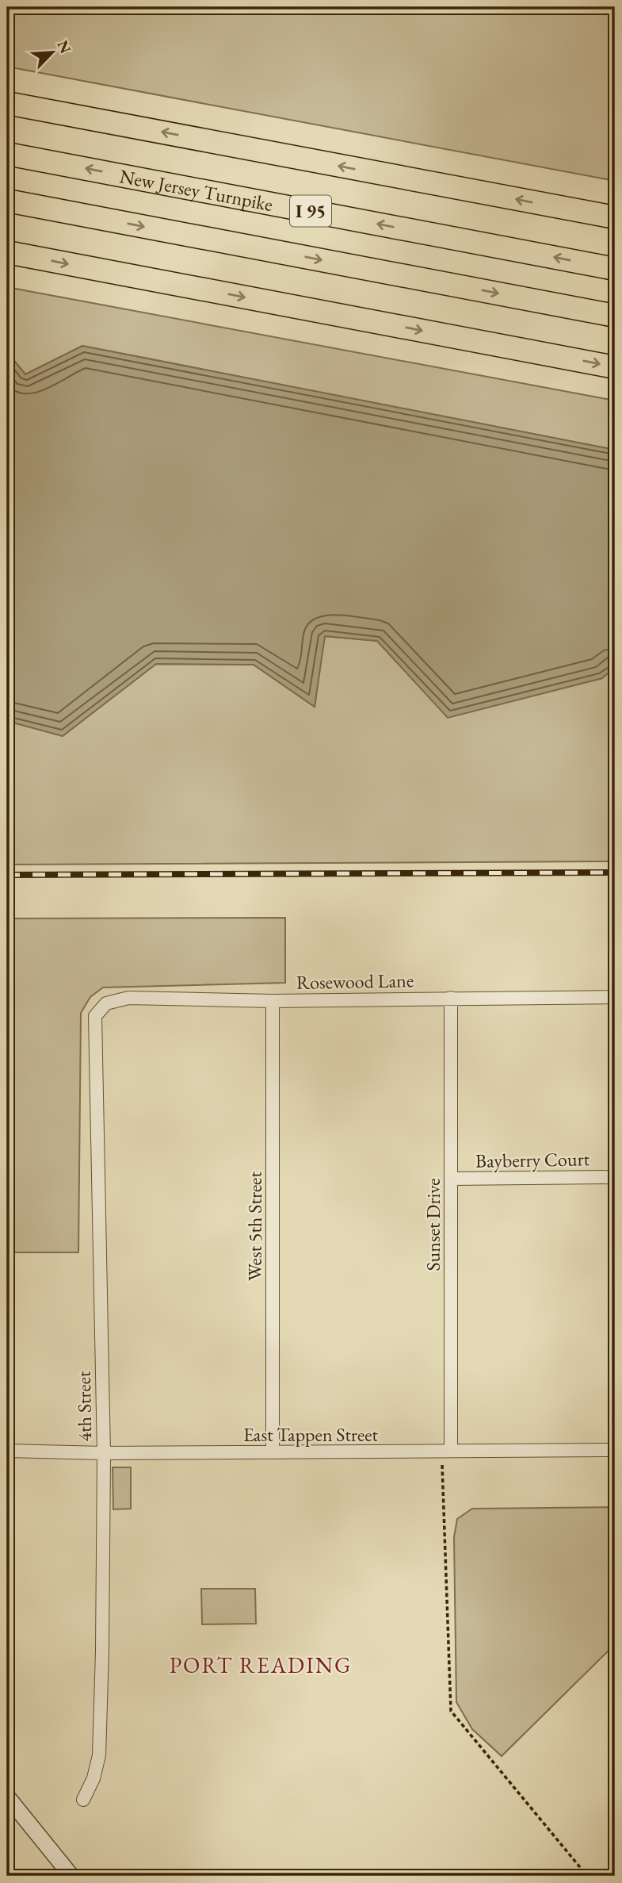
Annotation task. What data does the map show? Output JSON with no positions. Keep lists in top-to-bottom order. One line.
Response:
{"streets":{"highway":["New Jersey Turnpike","I 95"],"street":["Rosewood Lane","Bayberry Court","Sunset Drive","West 5th Street","4th Street","East Tappen Street"]},"crossings":[["Rosewood Lane","Sunset Drive"],["Rosewood Lane","West 5th Street"],["Rosewood Lane","4th Street"],["Bayberry Court","Sunset Drive"],["Sunset Drive","East Tappen Street"],["West 5th Street","East Tappen Street"],["4th Street","East Tappen Street"]],"districts":["PORT READING"],"north":"top right"}
